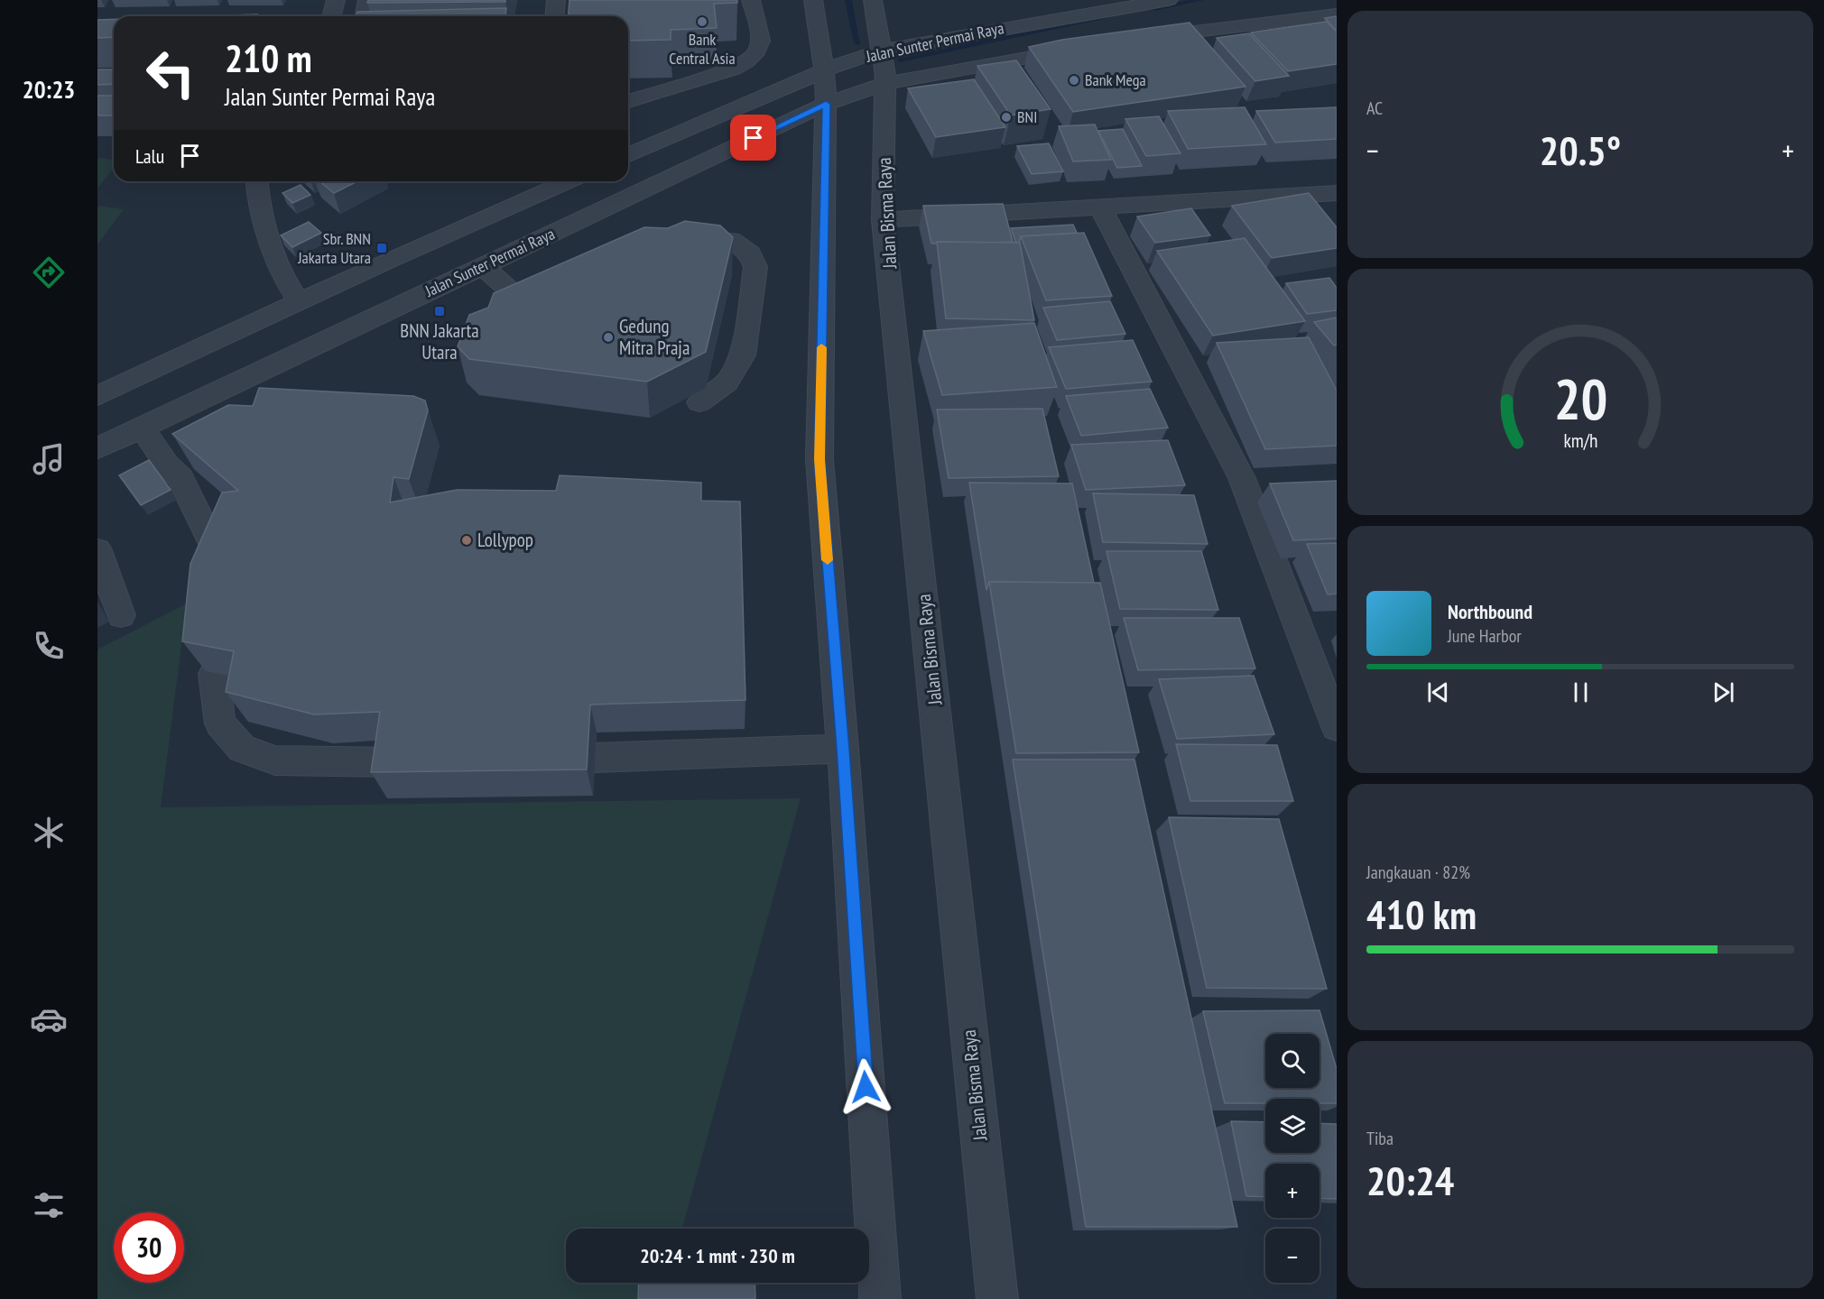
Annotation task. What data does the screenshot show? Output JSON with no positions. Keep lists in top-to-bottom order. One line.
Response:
{"streets":{"street":["Jalan Sunter Permai Raya","Jalan Bisma Raya"]},"crossings":[["Jalan Sunter Permai Raya","Jalan Bisma Raya"]],"places":{"other":["Bank Central Asia","Bank Mega","BNI","Gedung Mitra Praja","Lollypop"],"transit":["Sbr. BNN Jakarta Utara","BNN Jakarta Utara"]},"page":{"tabs":"20:23","tile":["AC",["Jangkauan · 82%","410 km"],["Tiba","20:24"]],"turn":["210 m","Jalan Sunter Permai Raya"],"heat":["−","20.5°","+"],"then":"Lalu","song":["Northbound","June Harbor"],"map_buttons":["+","−"],"limit":"30","trip":"20:24 · 1 mnt · 230 m","gauge":["20","km/h"]}}
